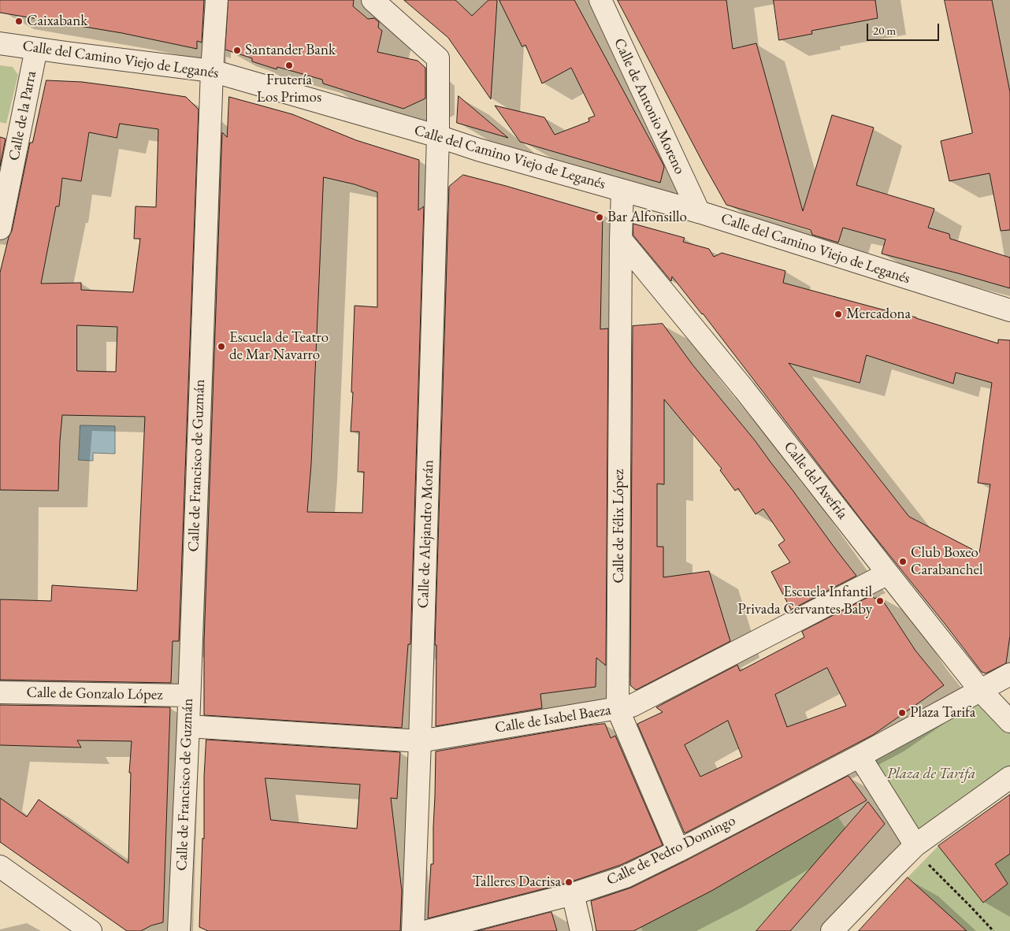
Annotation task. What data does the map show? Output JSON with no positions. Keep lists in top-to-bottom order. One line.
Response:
{"streets":{"street":["Calle del Camino Viejo de Leganés","Calle de Antonio Moreno","Calle de la Parra","Calle de Francisco de Guzmán","Calle del Avefría","Calle de Félix López","Calle de Alejandro Morán","Calle de Gonzalo López","Calle de Isabel Baeza","Calle de Pedro Domingo"]},"crossings":[["Calle del Camino Viejo de Leganés","Calle de Antonio Moreno"],["Calle del Camino Viejo de Leganés","Calle de la Parra"],["Calle del Camino Viejo de Leganés","Calle de Francisco de Guzmán"],["Calle del Camino Viejo de Leganés","Calle de Félix López"],["Calle del Camino Viejo de Leganés","Calle de Alejandro Morán"],["Calle de Francisco de Guzmán","Calle de Gonzalo López"],["Calle de Francisco de Guzmán","Calle de Isabel Baeza"],["Calle del Avefría","Calle de Félix López"],["Calle del Avefría","Calle de Isabel Baeza"],["Calle de Félix López","Calle de Isabel Baeza"],["Calle de Félix López","Calle de Pedro Domingo"],["Calle de Alejandro Morán","Calle de Isabel Baeza"]],"parks":["Plaza de Tarifa"],"places":["Caixabank","Santander Bank","Frutería Los Primos","Bar Alfonsillo","Mercadona","Escuela de Teatro de Mar Navarro","Club Boxeo Carabanchel","Escuela Infantil Privada Cervantes Baby","Plaza Tarifa","Talleres Dacrisa"],"scale_bar":"20 m"}
